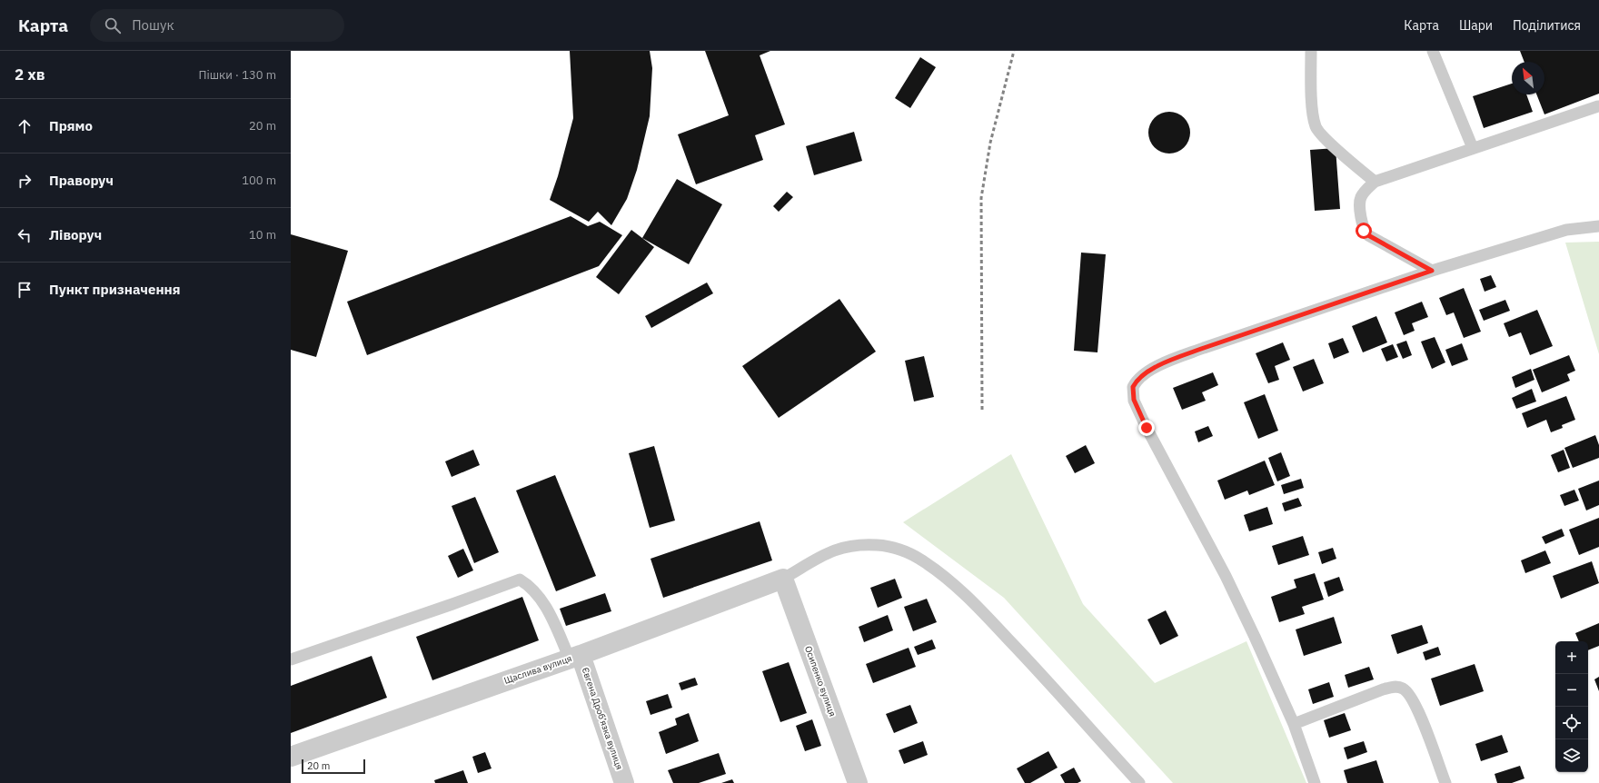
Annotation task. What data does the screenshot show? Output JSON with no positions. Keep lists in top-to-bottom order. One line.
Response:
{"streets":{"street":["Щаслива вулиця","Осипенко вулиця","Євгена Дроб’язка вулиця"]},"crossings":[["Щаслива вулиця","Осипенко вулиця"],["Щаслива вулиця","Євгена Дроб’язка вулиця"]],"scale_bar":"20 m","north":"top left","page":{"header":"Карта","search":"Пошук","nav":["Карта","Шари","Поділитися"],"heading":["2 хв","Пішки · 130 m"],"list":[["Прямо","20 m"],["Праворуч","100 m"],["Ліворуч","10 m"],"Пункт призначення"],"map_buttons":["+","−"],"scale":"20 m"}}
